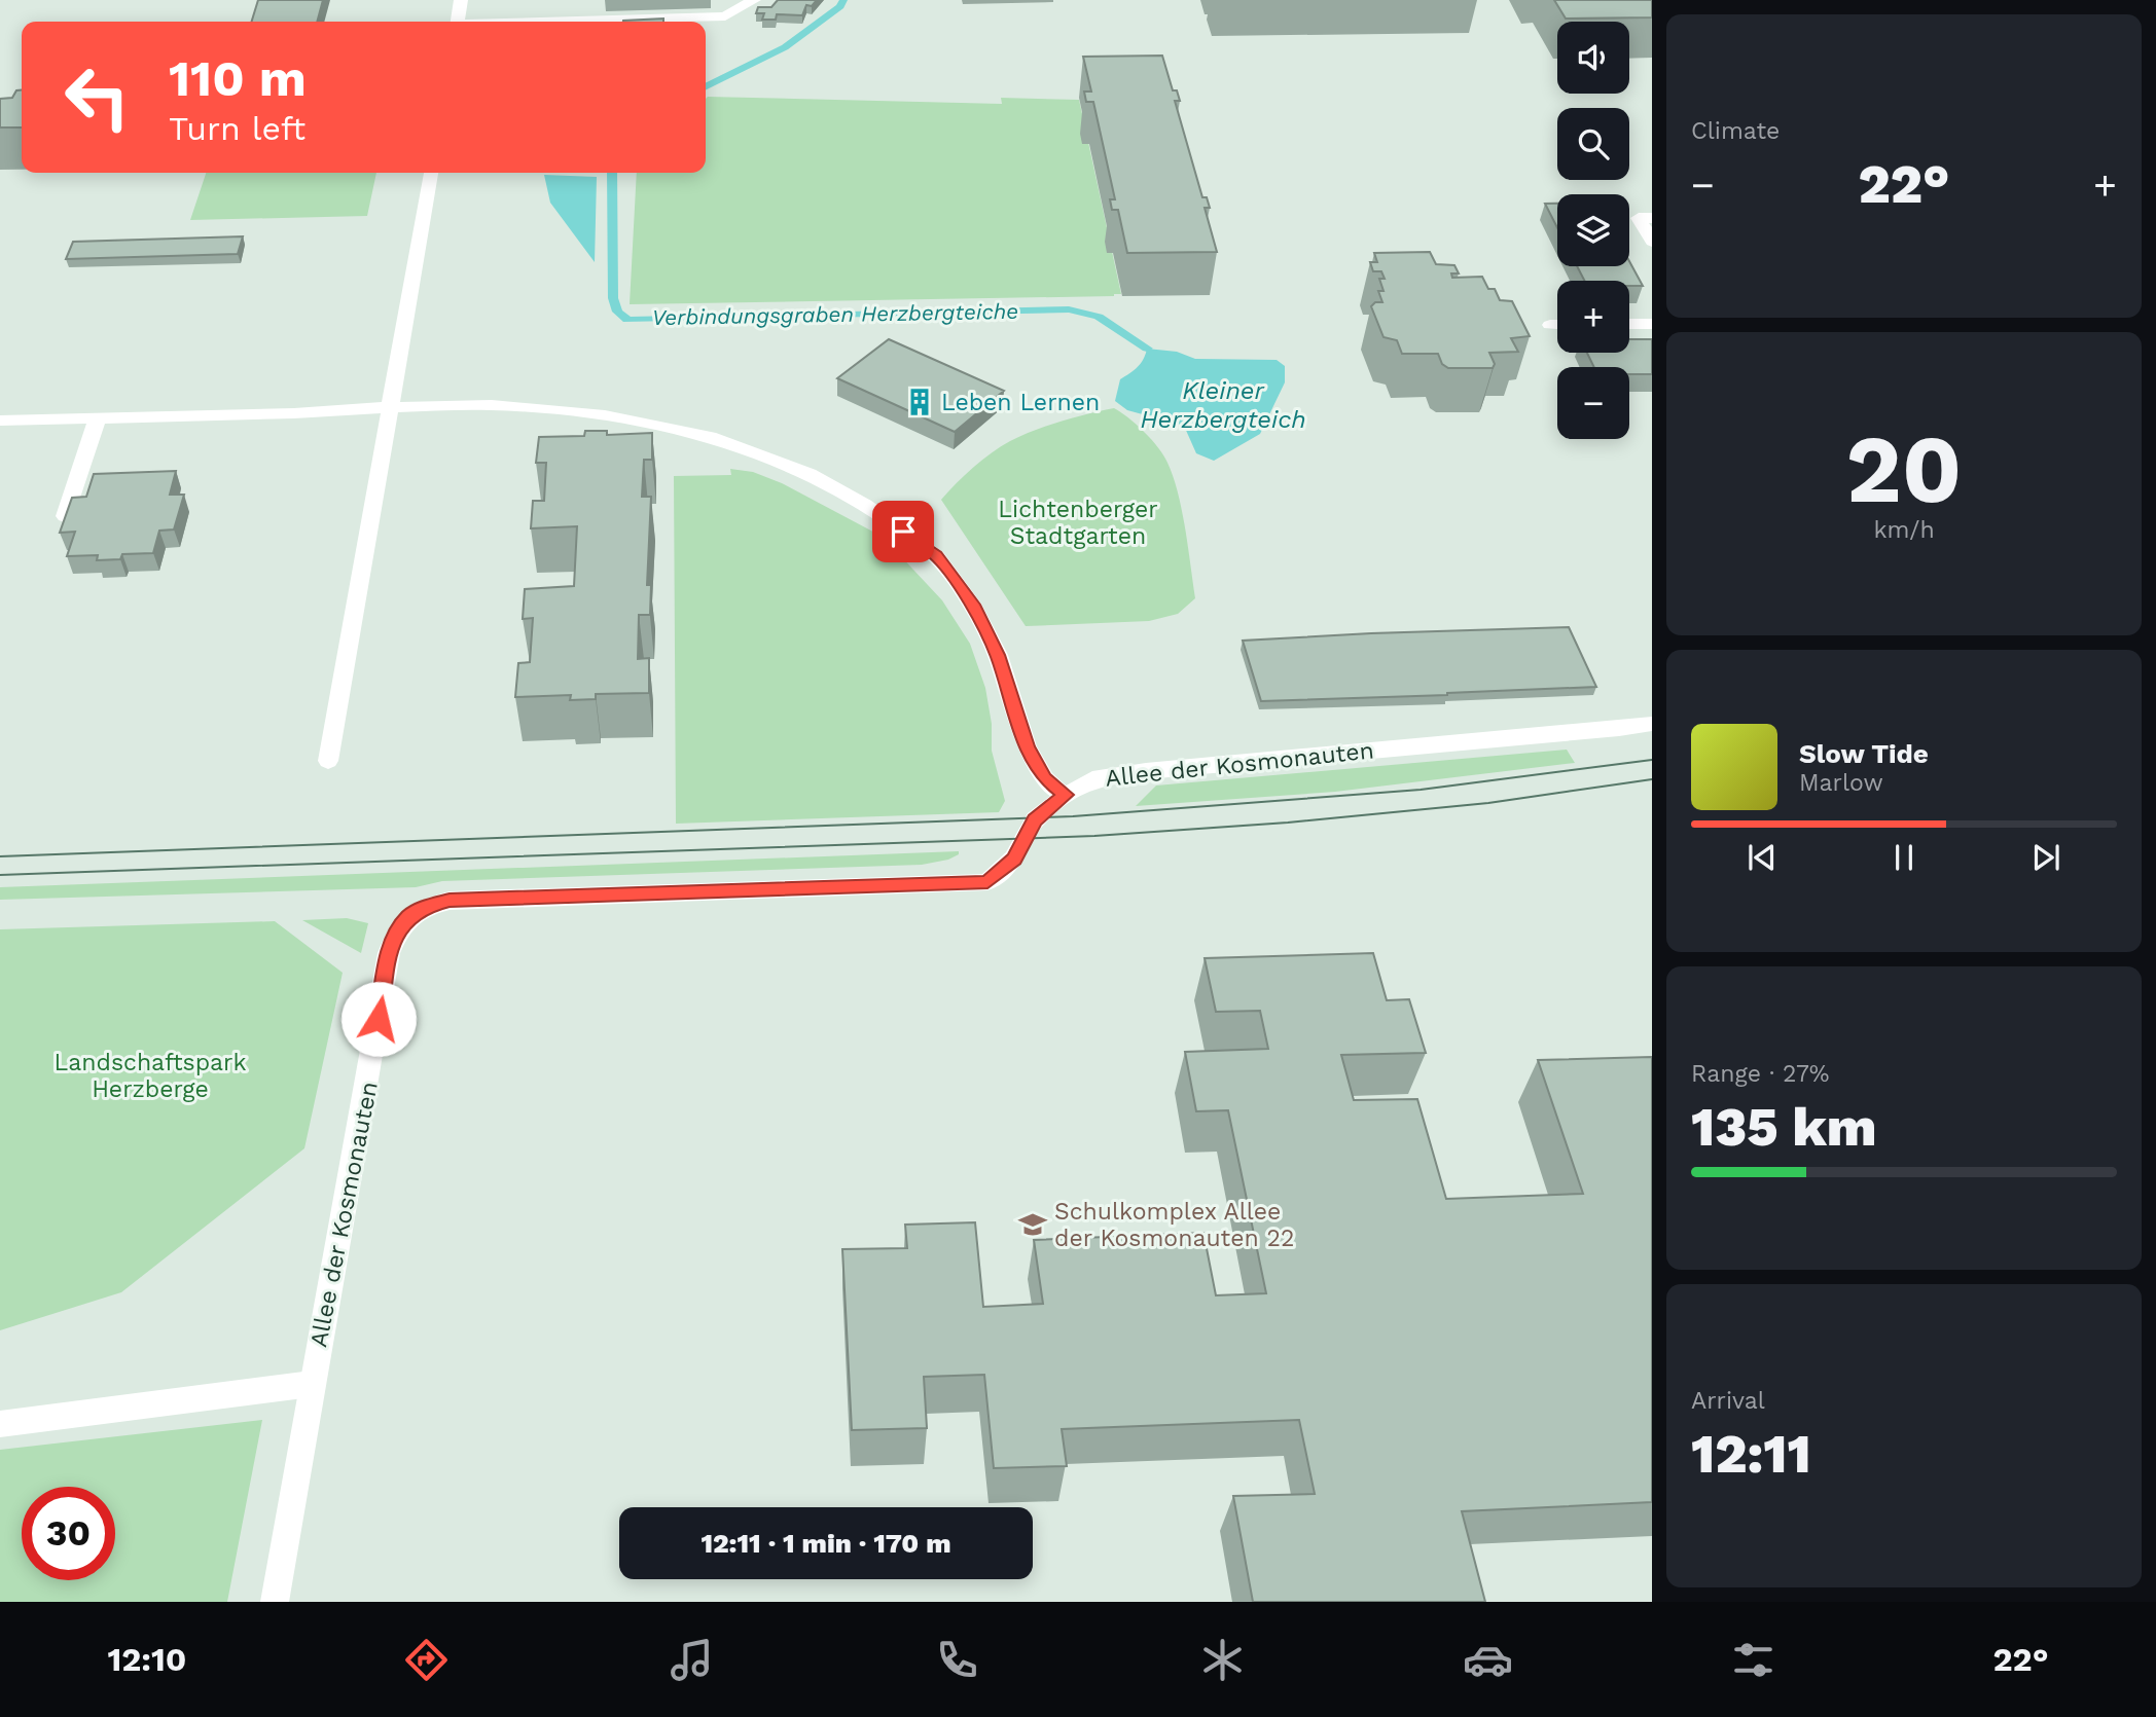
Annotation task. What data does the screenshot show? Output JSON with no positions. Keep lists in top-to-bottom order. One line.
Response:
{"streets":{"street":["Allee der Kosmonauten"]},"water":["Verbindungsgraben Herzbergteiche","Kleiner Herzbergteich"],"parks":["Lichtenberger Stadtgarten","Landschaftspark Herzberge"],"places":{"building":["Leben Lernen"],"school or university":["Schulkomplex Allee der Kosmonauten 22"]},"page":{"tile":["Climate",["20","km/h"],["Range · 27%","135 km"],["Arrival","12:11"]],"map_buttons":["+","−"],"turn":["110 m","Turn left"],"heat":["−","22°","+"],"song":["Slow Tide","Marlow"],"limit":"30","trip":"12:11 · 1 min · 170 m","tabs":["12:10","22°"]}}
